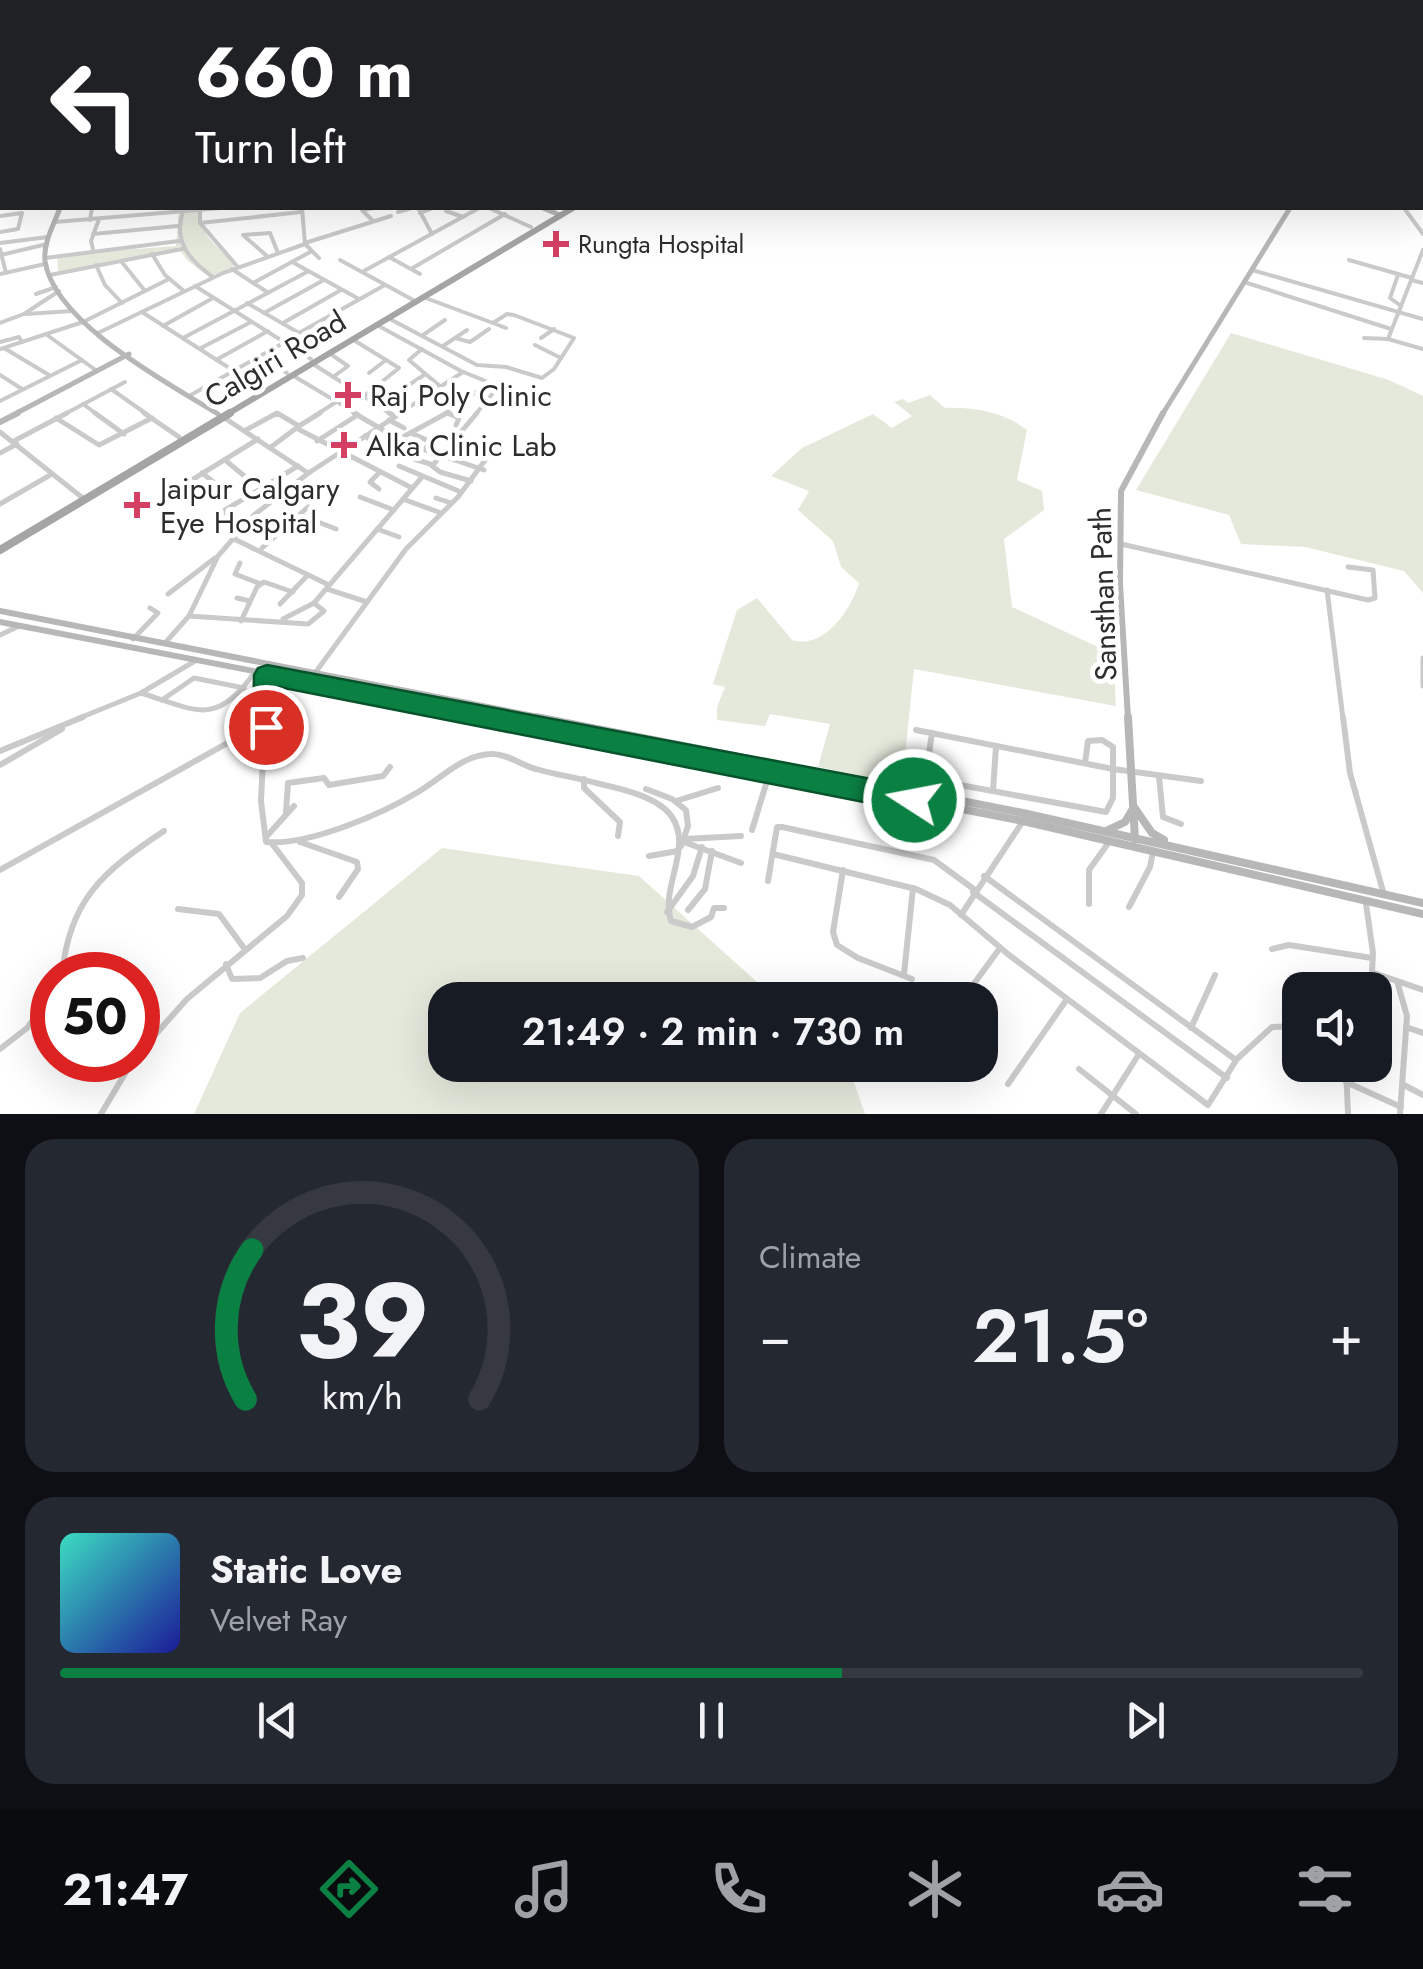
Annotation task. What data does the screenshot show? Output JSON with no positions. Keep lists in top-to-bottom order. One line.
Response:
{"streets":{"main road":["Calgiri Road","Sansthan Path"]},"places":{"health":["Rungta Hospital","Raj Poly Clinic","Alka Clinic Lab","Jaipur Calgary Eye Hospital"]},"page":{"turn":["660 m","Turn left"],"limit":"50","trip":"21:49 · 2 min · 730 m","tile":"Climate","heat":["−","21.5°","+"],"song":["Static Love","Velvet Ray"],"tabs":"21:47","gauge":["39","km/h"]}}
